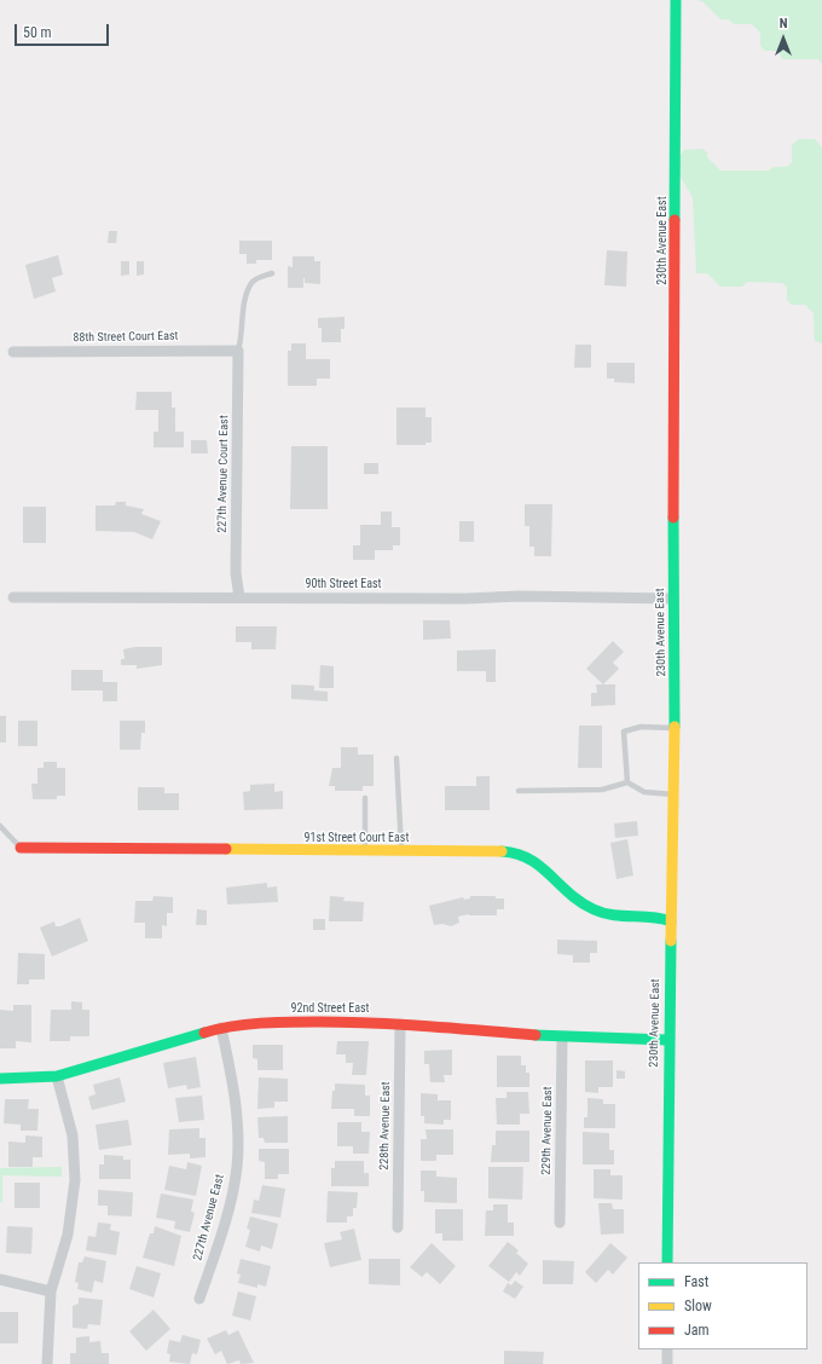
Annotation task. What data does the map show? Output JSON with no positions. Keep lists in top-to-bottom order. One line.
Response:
{"streets":{"street":["230th Avenue East","88th Street Court East","227th Avenue Court East","90th Street East","91st Street Court East","92nd Street East","228th Avenue East","229th Avenue East","227th Avenue East"]},"crossings":[["230th Avenue East","90th Street East"],["230th Avenue East","91st Street Court East"],["230th Avenue East","92nd Street East"],["88th Street Court East","227th Avenue Court East"],["227th Avenue Court East","90th Street East"],["92nd Street East","228th Avenue East"],["92nd Street East","229th Avenue East"],["92nd Street East","227th Avenue East"]],"legend":["Fast","Slow","Jam"],"scale_bar":"50 m","north":"top"}
